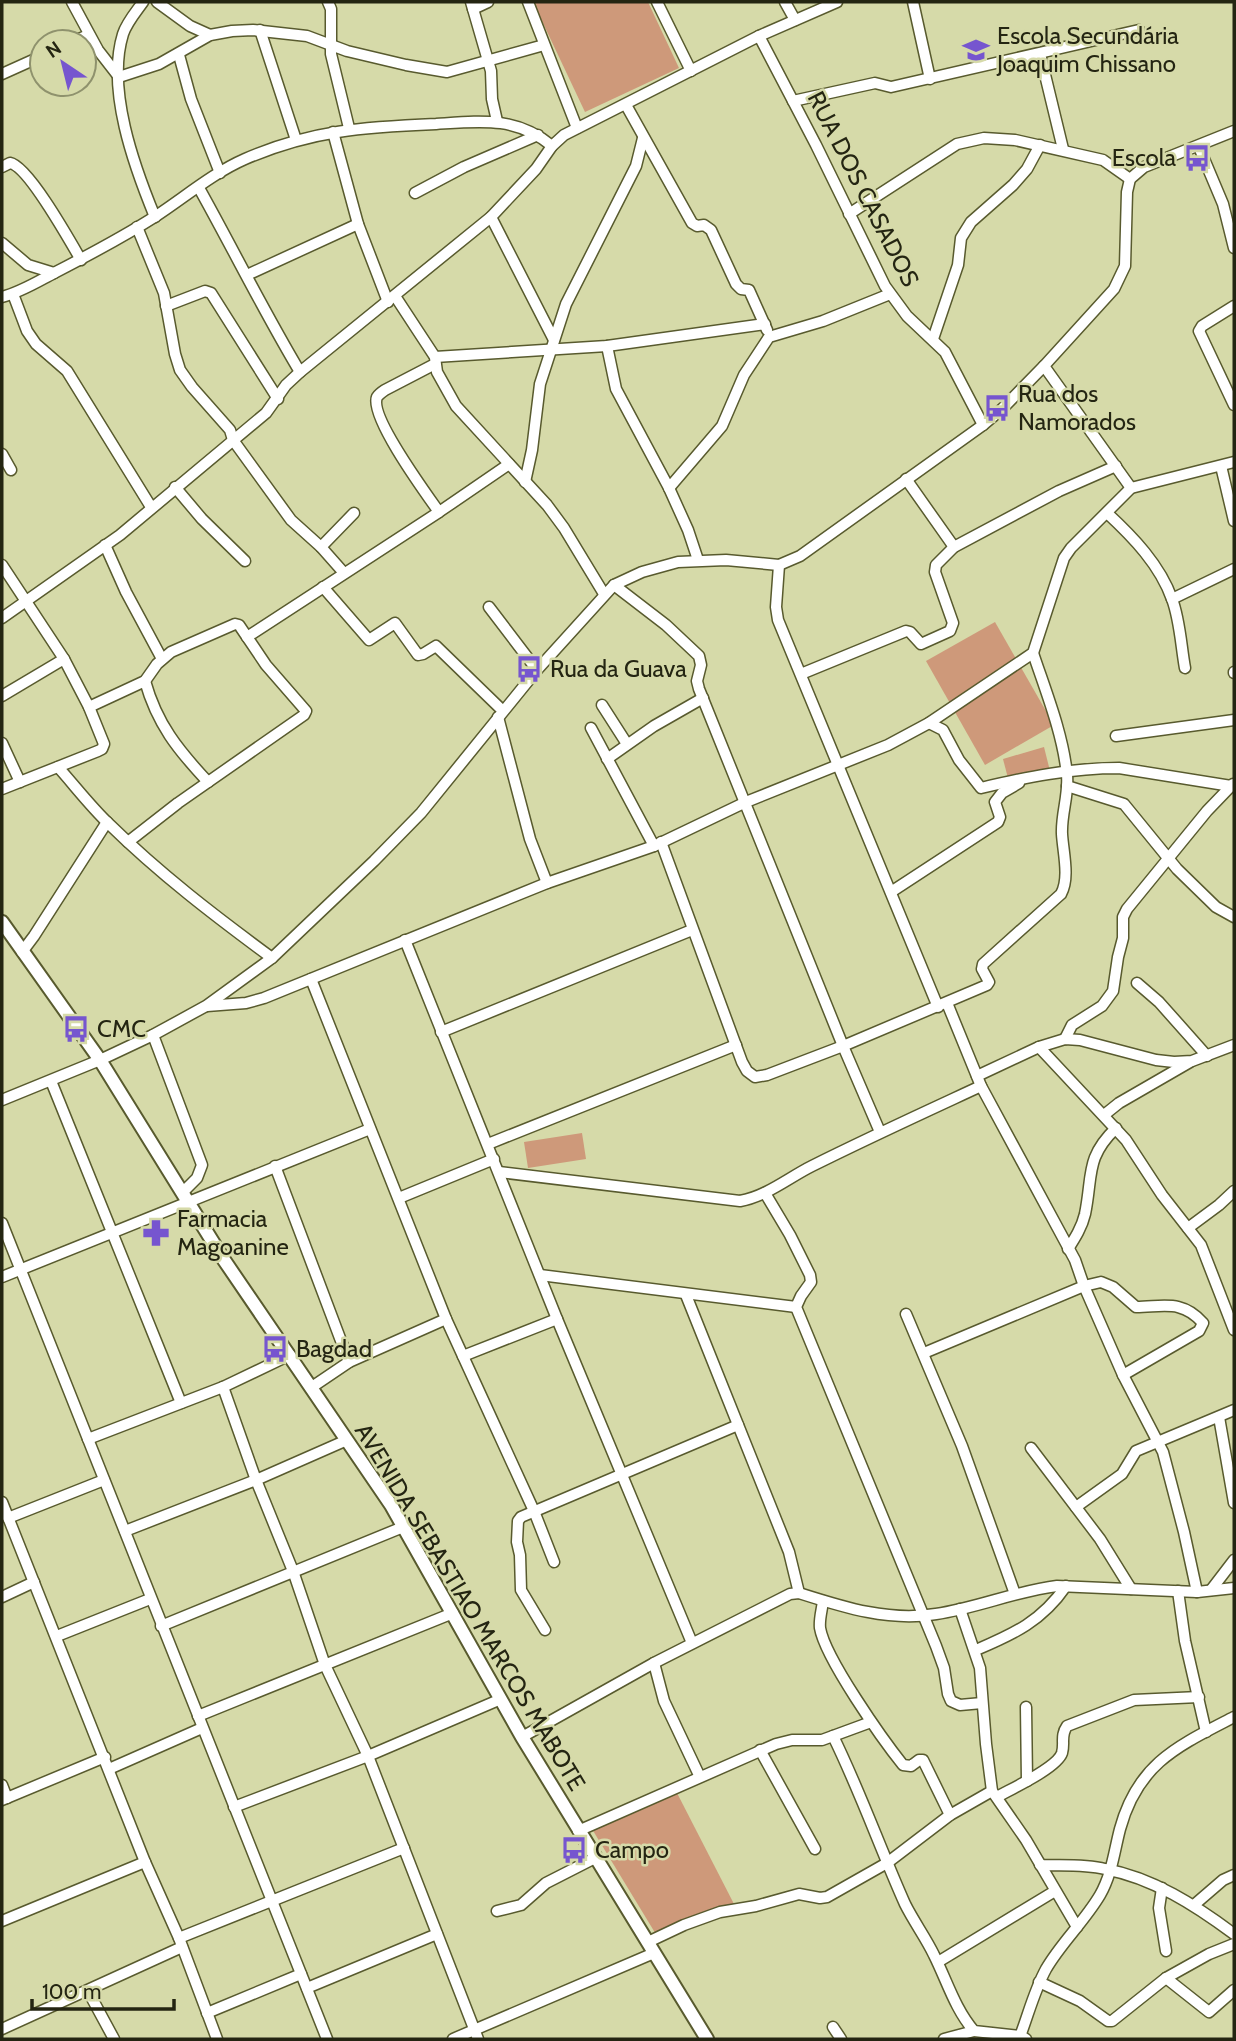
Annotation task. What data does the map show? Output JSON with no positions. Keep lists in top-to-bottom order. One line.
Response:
{"streets":{"main road":["AVENIDA SEBASTIAO MARCOS MABOTE"],"street":["RUA DOS CASADOS"]},"places":{"school or university":["Escola Secundária Joaquim Chissano"],"bus stop":["Escola","Rua dos Namorados","Rua da Guava","CMC","Bagdad","Campo"],"pharmacy":["Farmacia Magoanine"]},"scale_bar":"100 m","north":"top left"}
